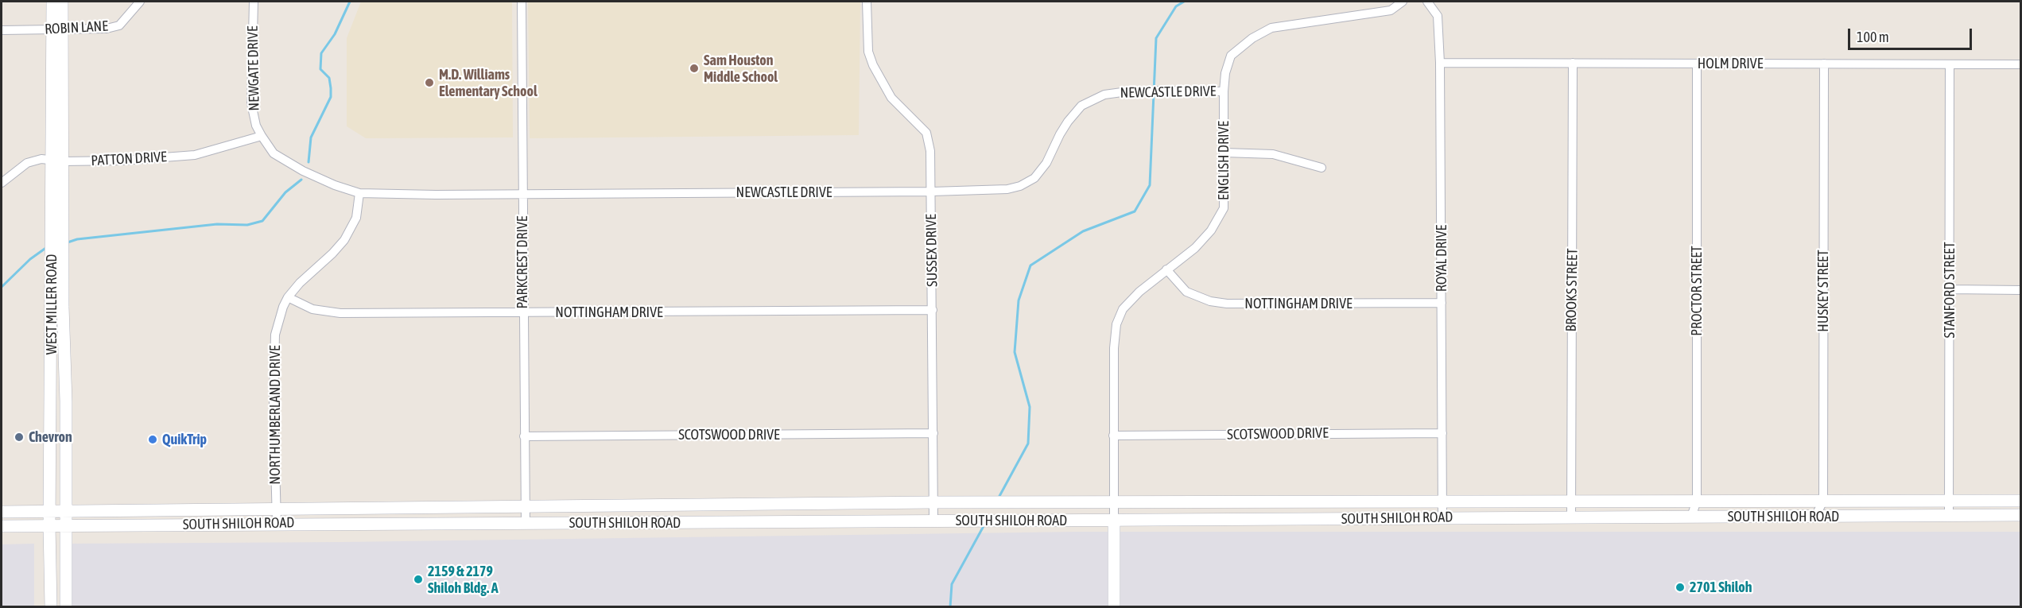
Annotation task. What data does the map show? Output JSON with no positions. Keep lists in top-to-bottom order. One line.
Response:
{"streets":{"main road":["WEST MILLER ROAD","SOUTH SHILOH ROAD"],"street":["ROBIN LANE","HOLM DRIVE","NEWGATE DRIVE","NEWCASTLE DRIVE","PATTON DRIVE","ENGLISH DRIVE","SUSSEX DRIVE","ROYAL DRIVE","PARKCREST DRIVE","BROOKS STREET","STANFORD STREET","PROCTOR STREET","HUSKEY STREET","NOTTINGHAM DRIVE","NORTHUMBERLAND DRIVE","SCOTSWOOD DRIVE"]},"crossings":[["ROBIN LANE","WEST MILLER ROAD"],["HOLM DRIVE","ROYAL DRIVE"],["HOLM DRIVE","BROOKS STREET"],["HOLM DRIVE","STANFORD STREET"],["HOLM DRIVE","PROCTOR STREET"],["HOLM DRIVE","HUSKEY STREET"],["NEWGATE DRIVE","NEWCASTLE DRIVE"],["NEWGATE DRIVE","PATTON DRIVE"],["NEWCASTLE DRIVE","ENGLISH DRIVE"],["NEWCASTLE DRIVE","SUSSEX DRIVE"],["NEWCASTLE DRIVE","PARKCREST DRIVE"],["NEWCASTLE DRIVE","NORTHUMBERLAND DRIVE"],["PATTON DRIVE","WEST MILLER ROAD"],["ENGLISH DRIVE","NOTTINGHAM DRIVE"],["ENGLISH DRIVE","SCOTSWOOD DRIVE"],["ENGLISH DRIVE","SOUTH SHILOH ROAD"],["SUSSEX DRIVE","NOTTINGHAM DRIVE"],["SUSSEX DRIVE","SCOTSWOOD DRIVE"],["SUSSEX DRIVE","SOUTH SHILOH ROAD"],["ROYAL DRIVE","NOTTINGHAM DRIVE"],["ROYAL DRIVE","SCOTSWOOD DRIVE"],["ROYAL DRIVE","SOUTH SHILOH ROAD"],["PARKCREST DRIVE","NOTTINGHAM DRIVE"],["PARKCREST DRIVE","SCOTSWOOD DRIVE"],["PARKCREST DRIVE","SOUTH SHILOH ROAD"],["BROOKS STREET","SOUTH SHILOH ROAD"],["STANFORD STREET","SOUTH SHILOH ROAD"],["PROCTOR STREET","SOUTH SHILOH ROAD"],["HUSKEY STREET","SOUTH SHILOH ROAD"],["NOTTINGHAM DRIVE","NORTHUMBERLAND DRIVE"],["WEST MILLER ROAD","SOUTH SHILOH ROAD"],["NORTHUMBERLAND DRIVE","SOUTH SHILOH ROAD"]],"places":["Sam Houston Middle School","M.D. Williams Elementary School","Chevron","QuikTrip","2159 & 2179 Shiloh Bldg. A","2701 Shiloh"],"scale_bar":"100 m"}
